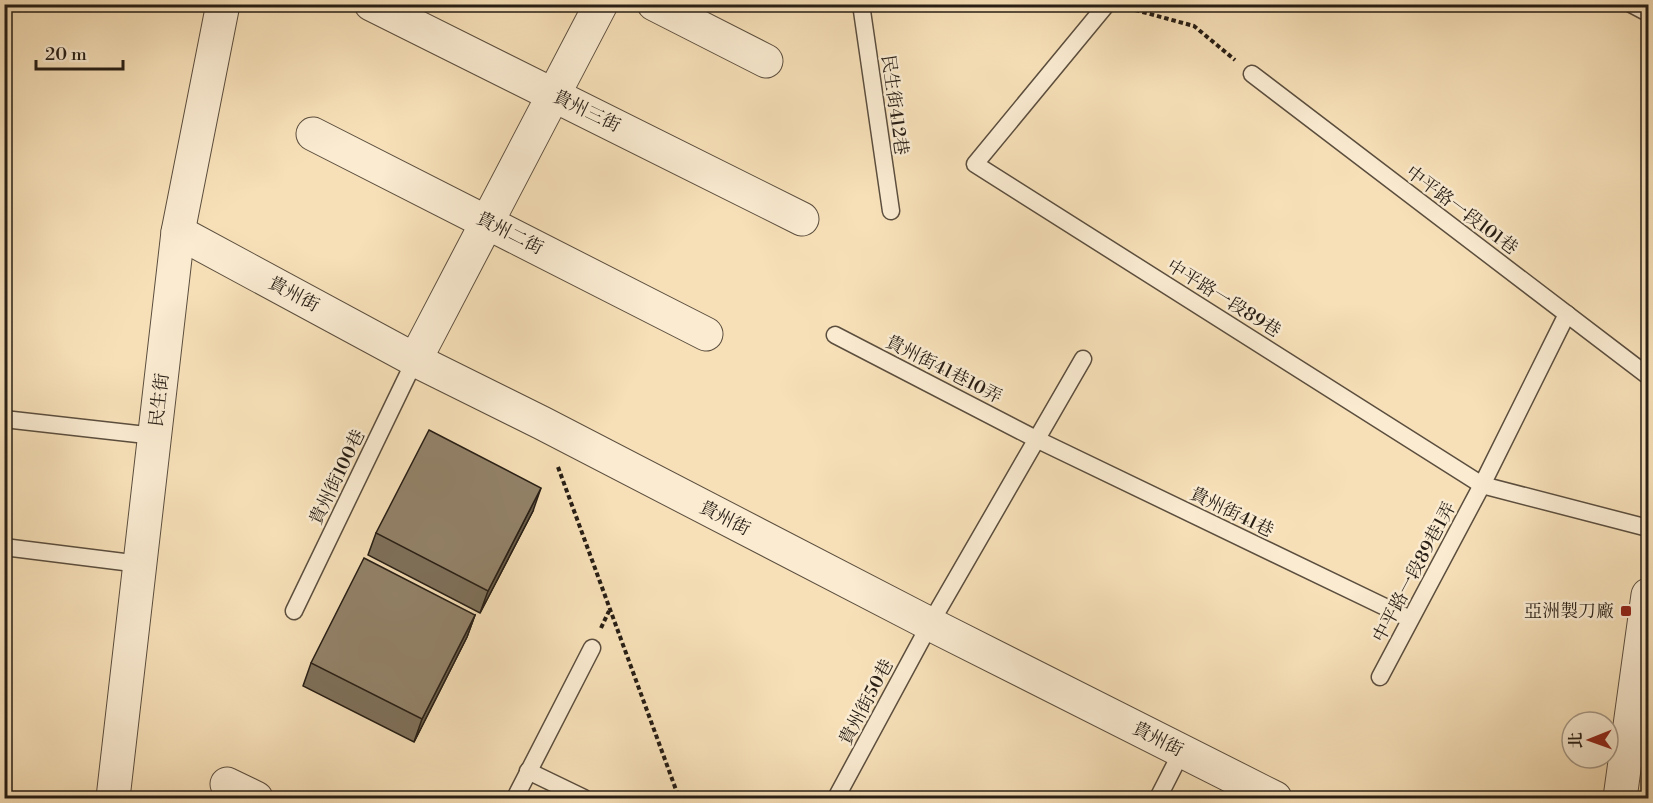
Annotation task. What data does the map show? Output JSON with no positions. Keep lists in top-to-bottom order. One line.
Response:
{"streets":{"street":["貴州三街","貴州二街","貴州街","民生街"],"lane":["民生街412巷","中平路一段101巷","中平路一段89巷","貴州街41巷10弄","貴州街100巷","貴州街41巷","中平路一段89巷1弄","貴州街50巷"]},"crossings":[["中平路一段101巷","中平路一段89巷1弄"],["貴州街","民生街"],["貴州街","貴州街100巷"],["貴州街","貴州街50巷"],["中平路一段89巷","中平路一段89巷1弄"],["貴州街41巷10弄","貴州街41巷"],["貴州街41巷","中平路一段89巷1弄"]],"places":{"transit":["亞洲製刀廠"]},"scale_bar":"20 m","north":"left"}
